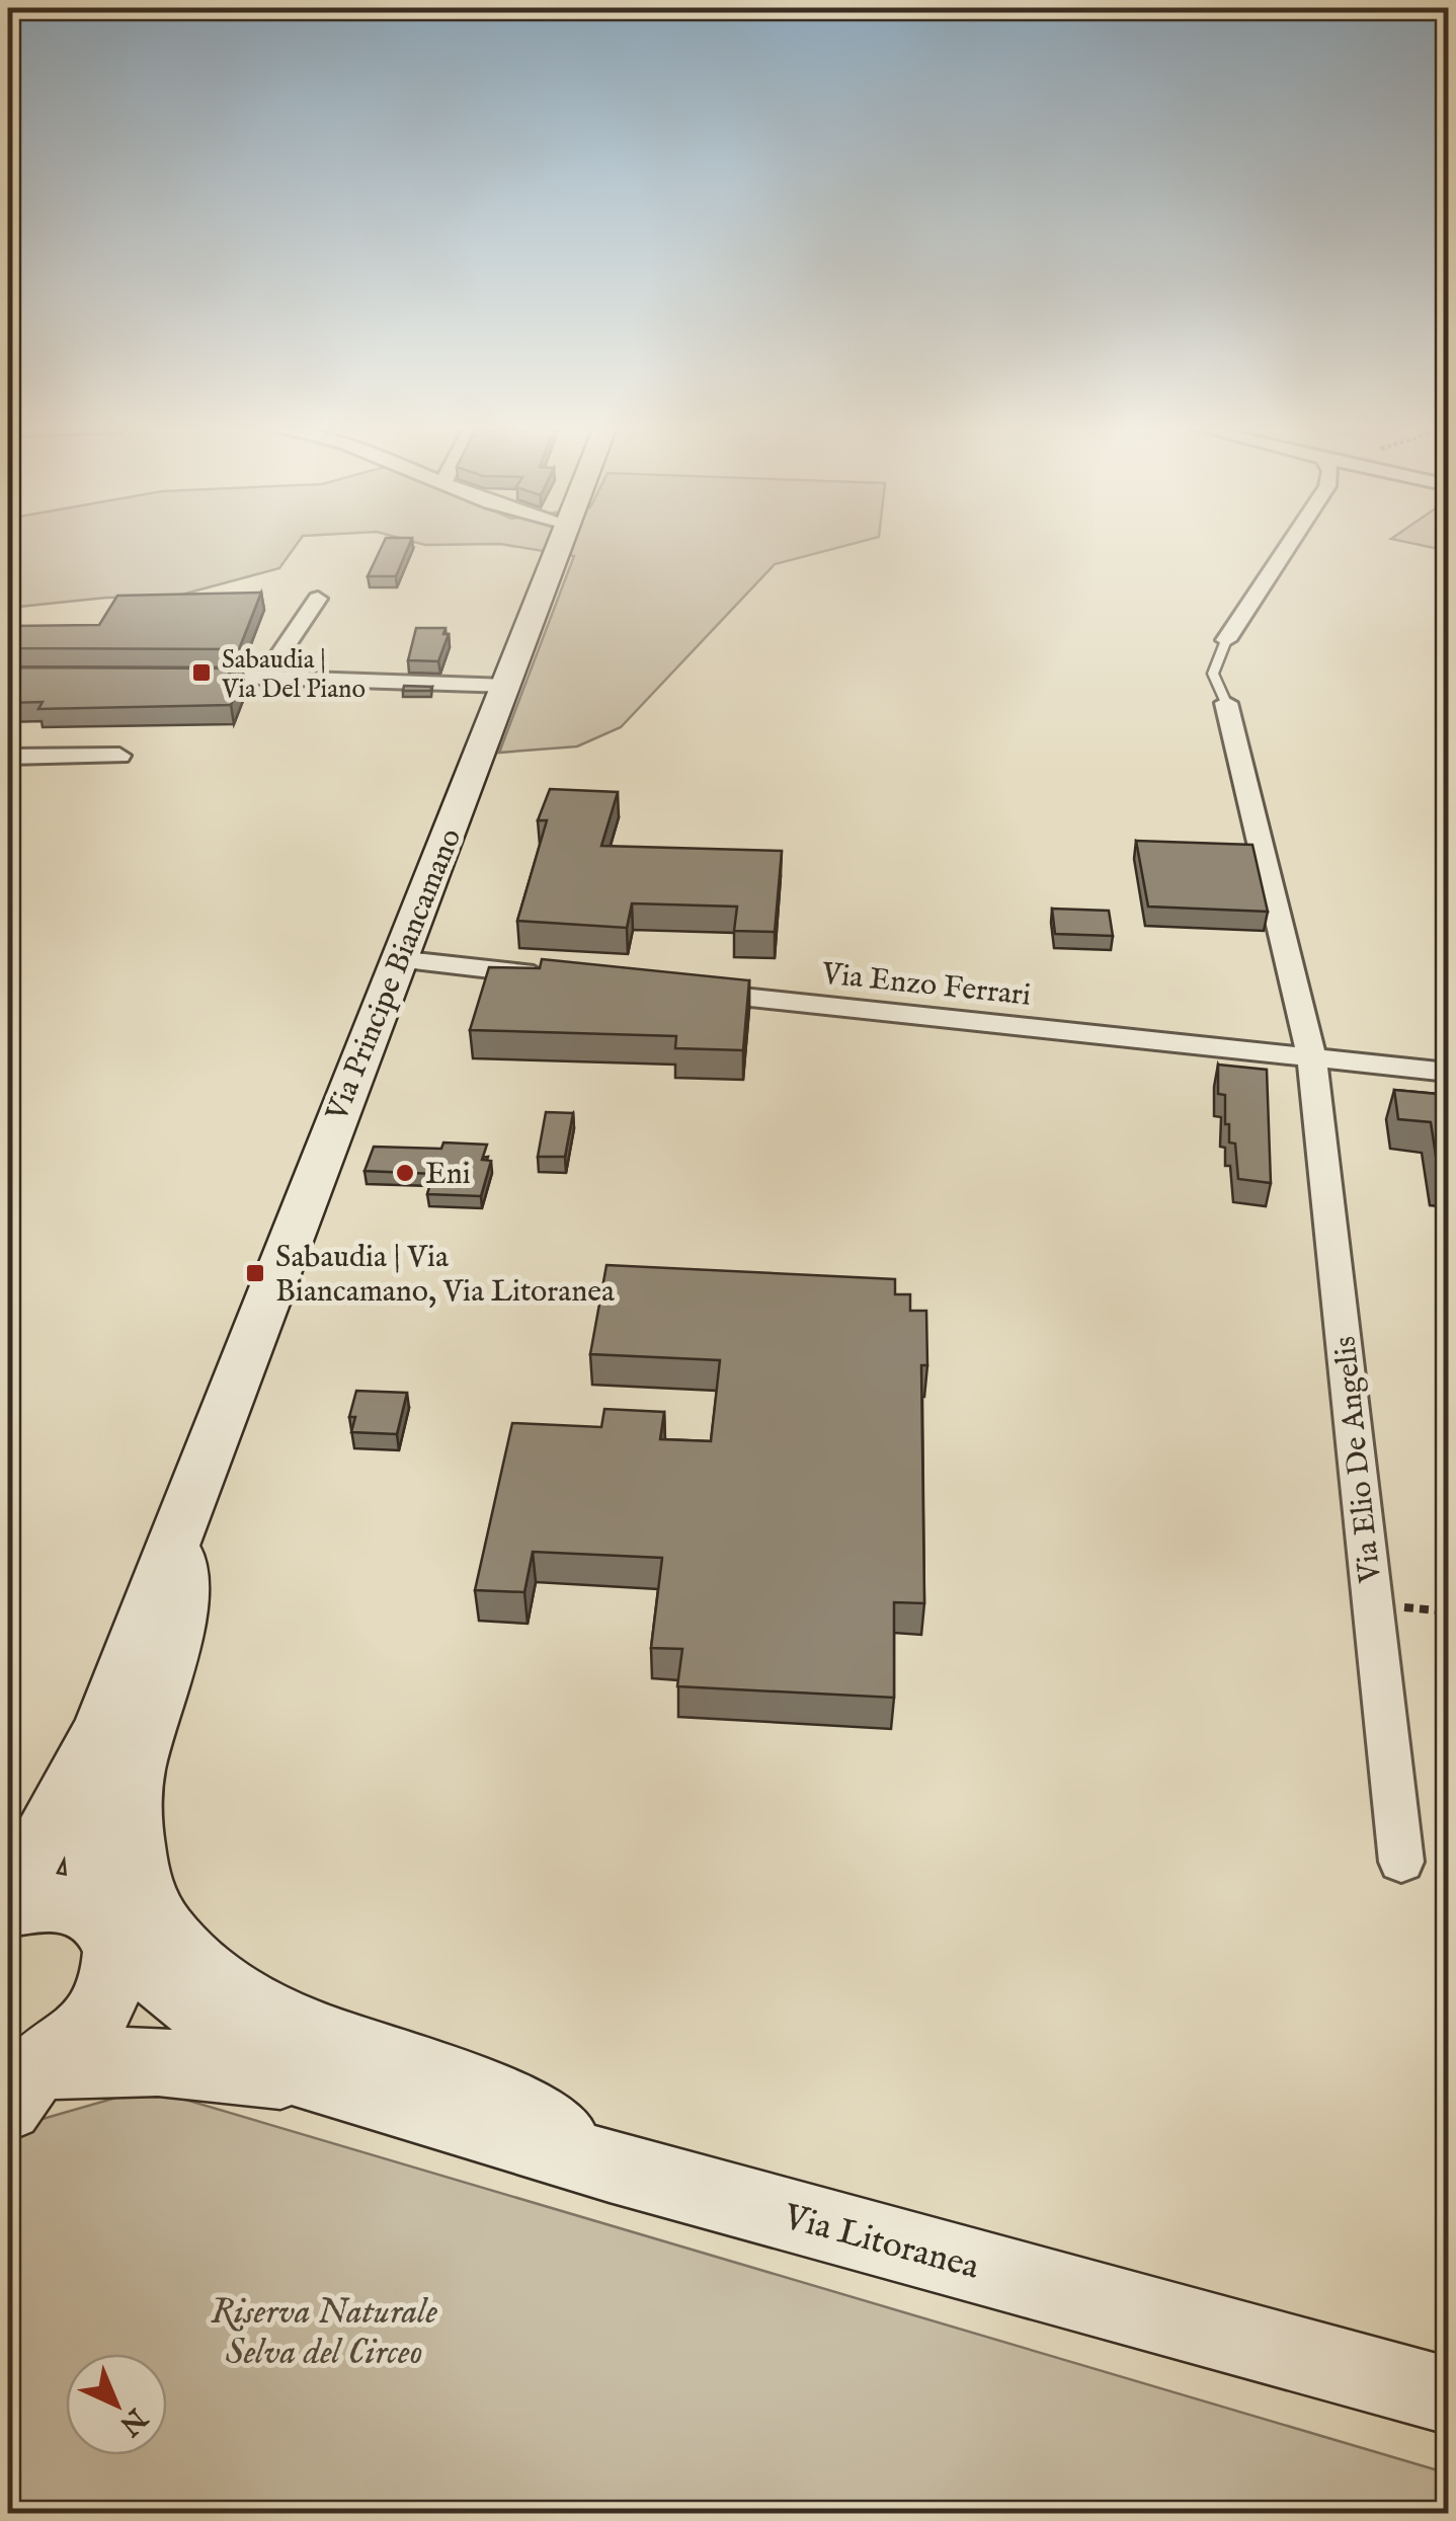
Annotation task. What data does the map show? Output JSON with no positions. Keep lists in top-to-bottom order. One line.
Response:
{"streets":{"street":["Via Principe Biancamano","Via Enzo Ferrari","Via Elio De Angelis","Via Litoranea"]},"crossings":[["Via Principe Biancamano","Via Litoranea"],["Via Enzo Ferrari","Via Elio De Angelis"]],"parks":["Riserva Naturale Selva del Circeo"],"places":{"transit":["Sabaudia | Via Del Piano","Sabaudia | Via Biancamano, Via Litoranea"],"other":["Eni"]},"north":"bottom right"}
